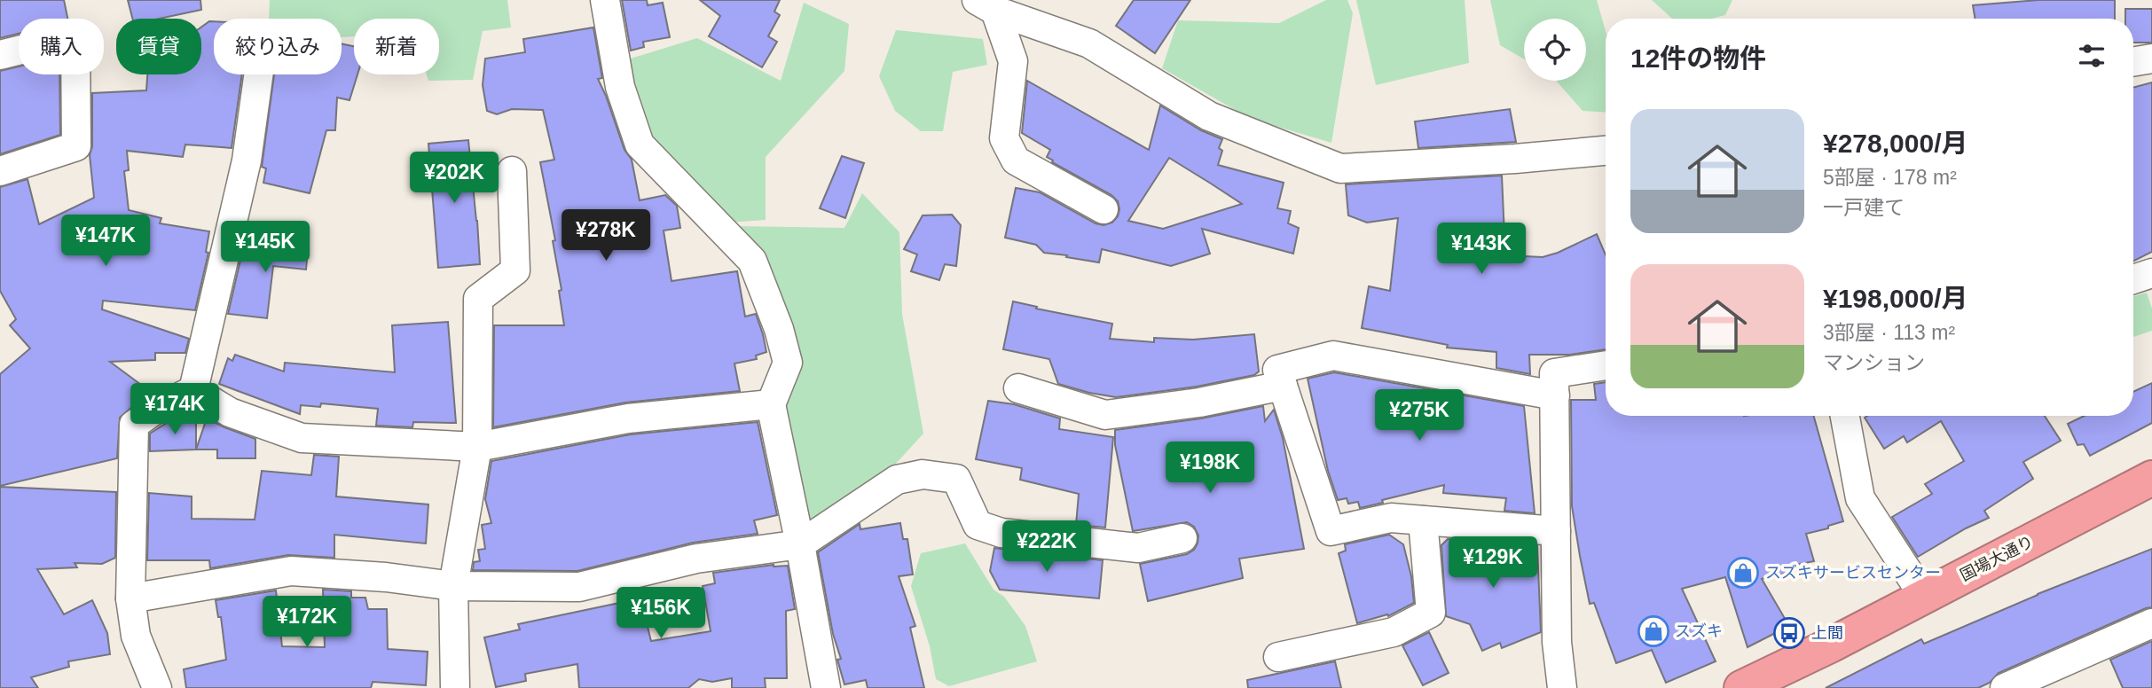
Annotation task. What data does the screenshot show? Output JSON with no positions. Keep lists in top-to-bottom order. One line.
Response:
{"streets":{"highway":["国場大通り"]},"places":{"shop":["スズキサービスセンター","スズキ"],"bus stop":["上間"]},"page":{"chip":["購入","賃貸","絞り込み","新着"],"heading":"12件の物件","list":[{"name":"¥278,000/月","note":"5部屋 · 178 m² · 一戸建て"},{"name":"¥198,000/月","note":"3部屋 · 113 m² · マンション"}],"price":["¥202K","¥278K","¥147K","¥145K","¥143K","¥174K","¥275K","¥198K","¥222K","¥129K","¥156K","¥172K"]}}
